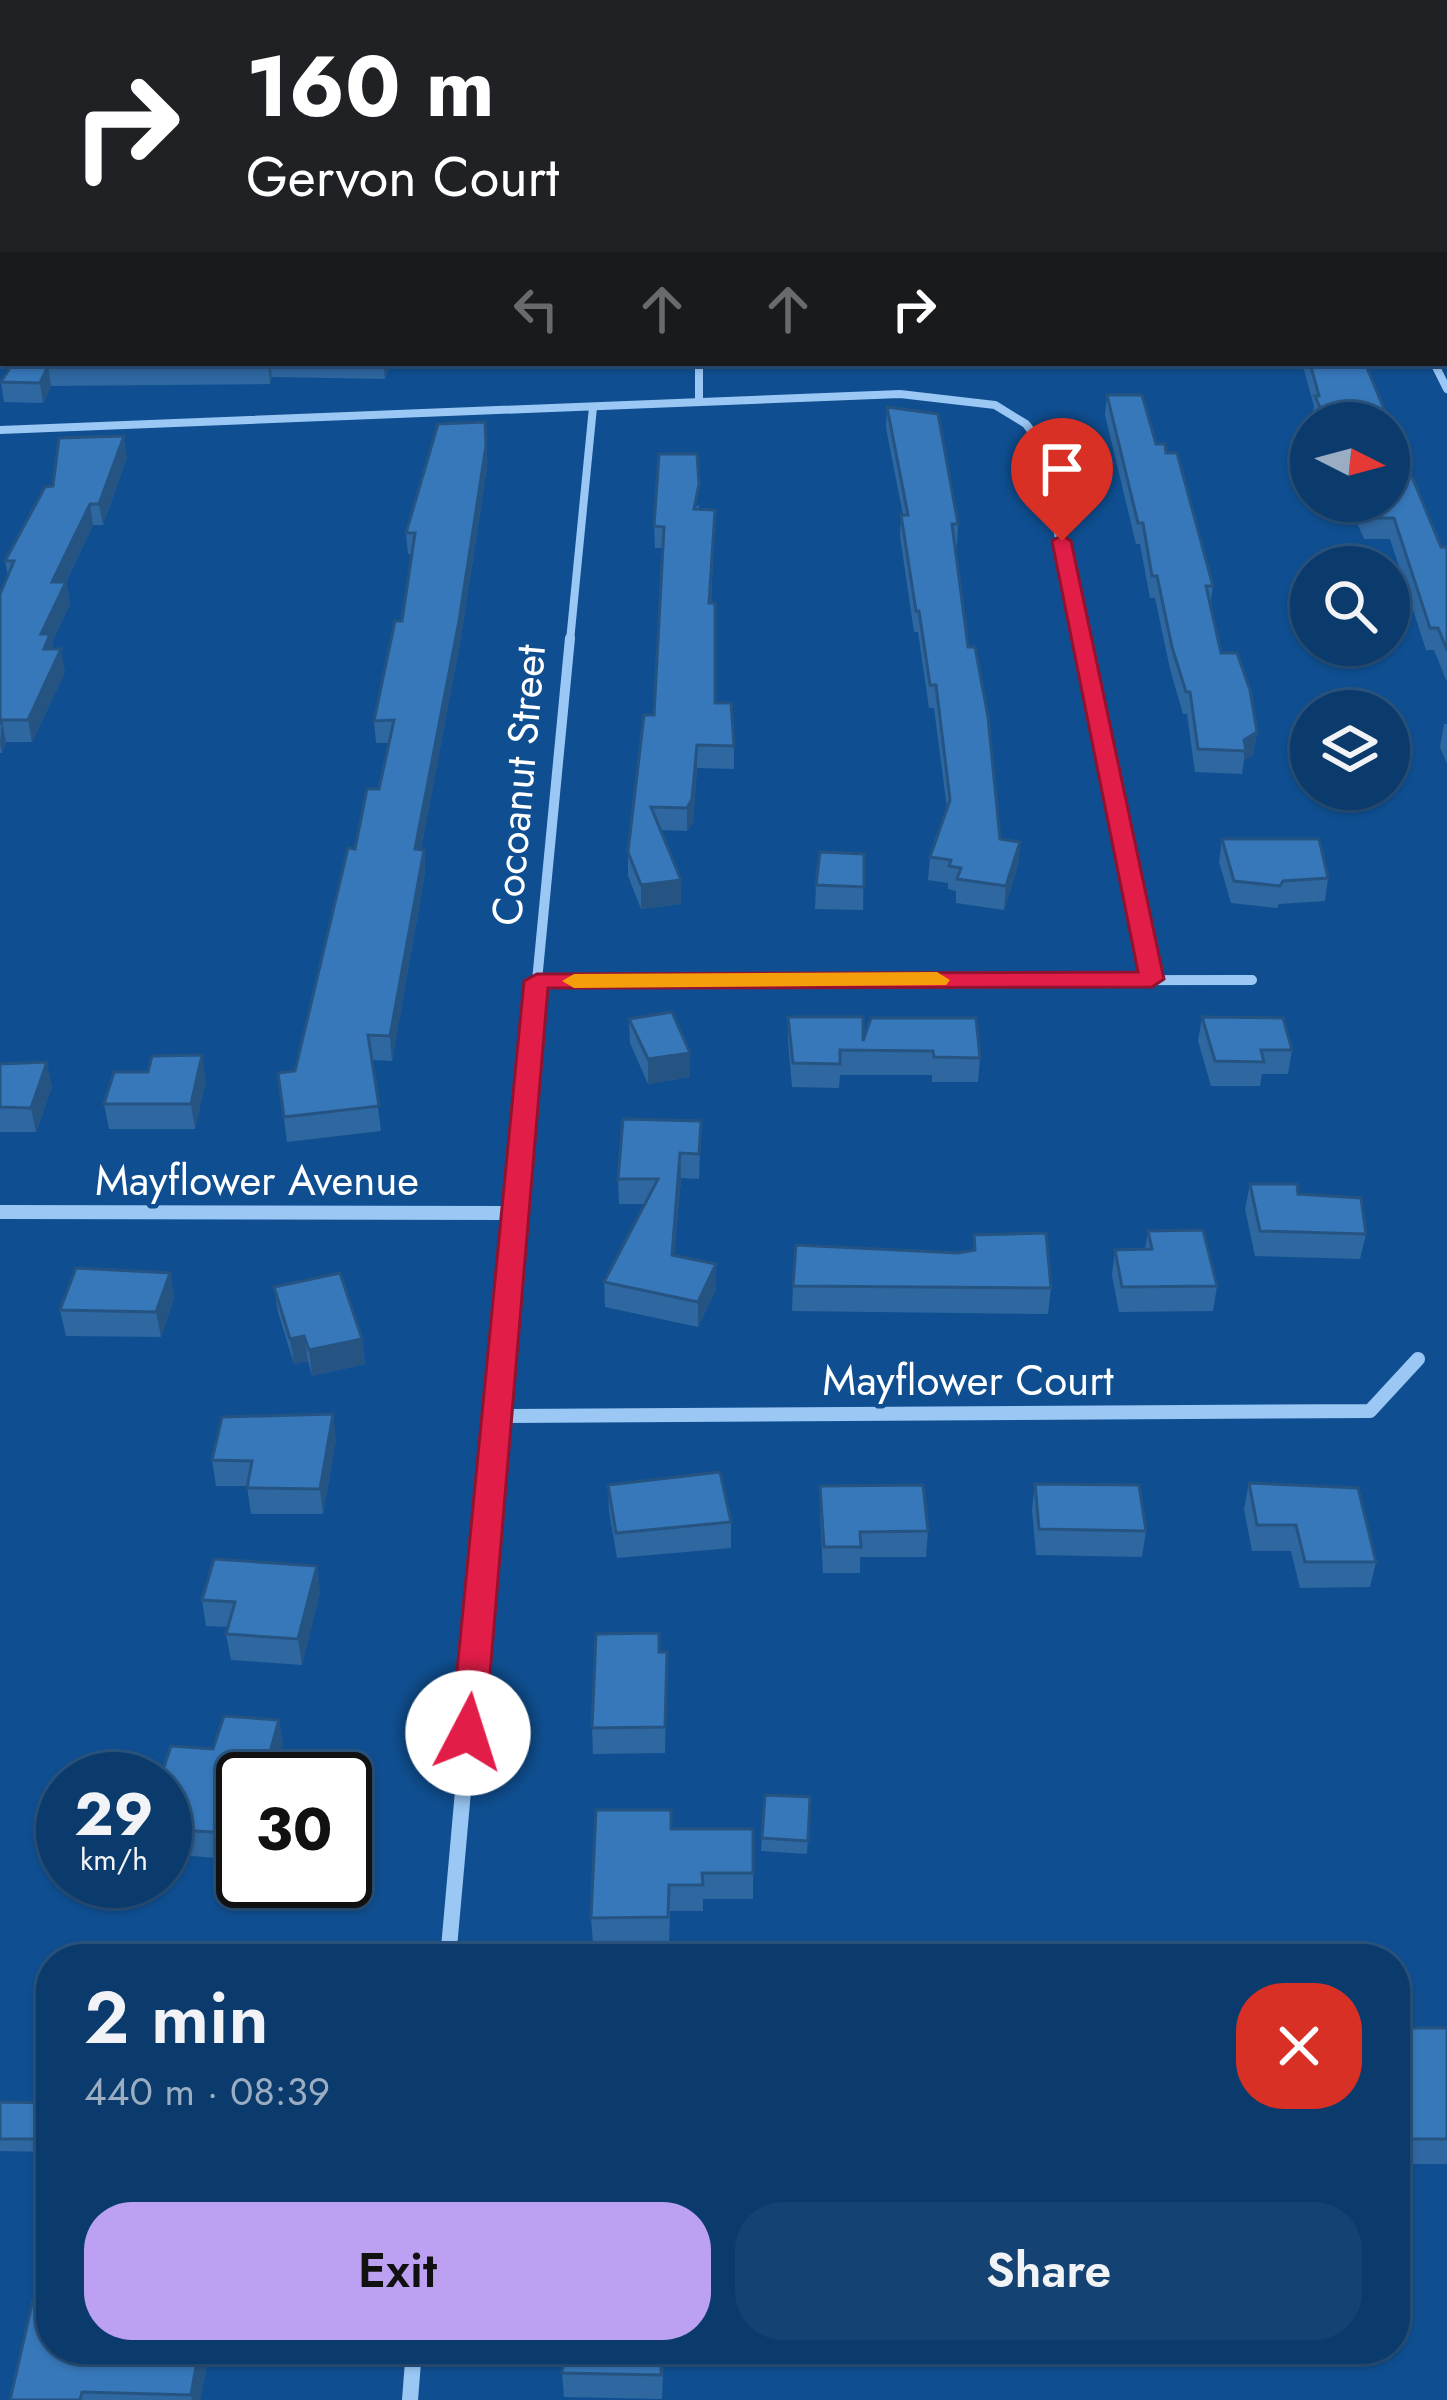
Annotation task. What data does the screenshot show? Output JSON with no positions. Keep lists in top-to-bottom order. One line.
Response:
{"streets":{"street":["Cocoanut Street","Mayflower Avenue","Mayflower Court"]},"crossings":[["Cocoanut Street","Mayflower Avenue"],["Cocoanut Street","Mayflower Court"]],"north":"right","page":{"turn":["160 m","Gervon Court"],"speed":"29 km/h","limit":"30","heading":["2 min","440 m · 08:39"],"buttons":["Exit","Share"]}}
